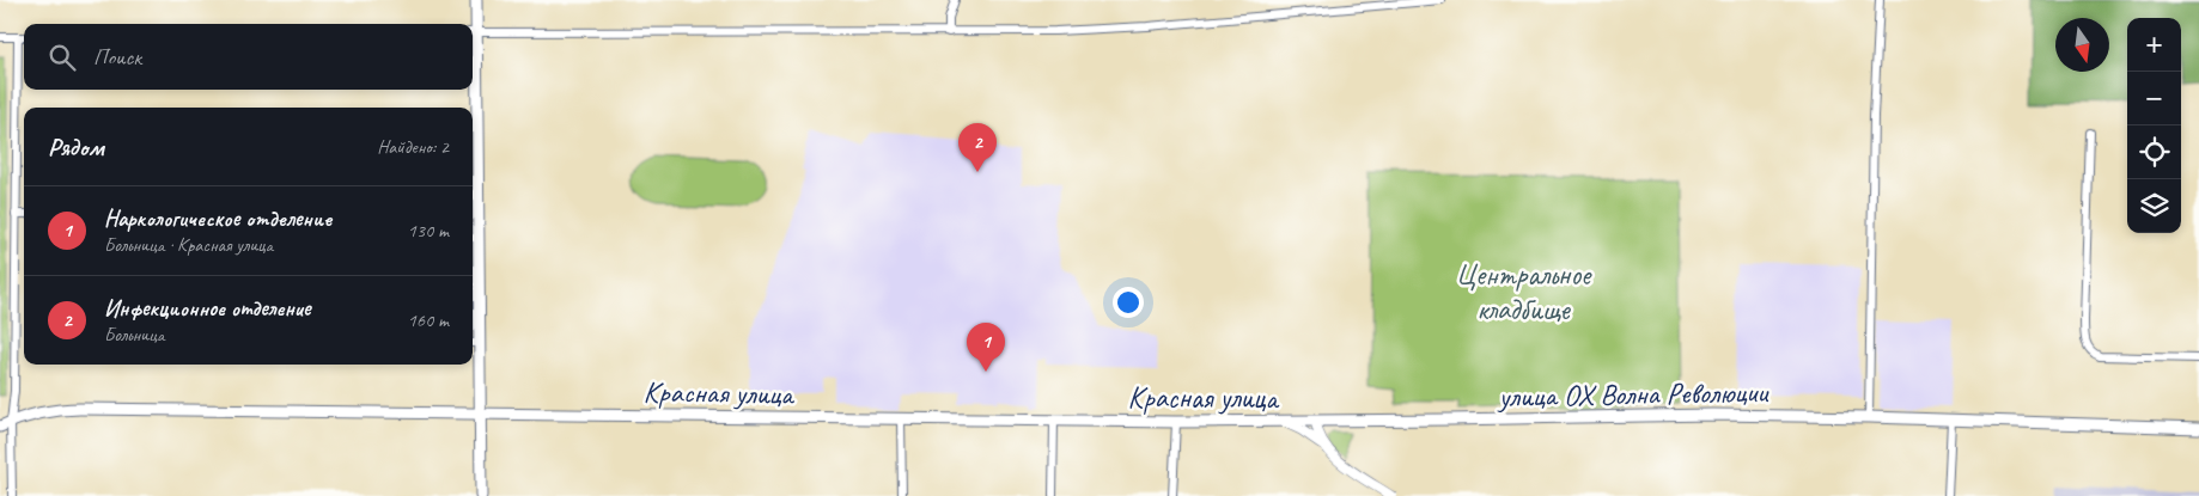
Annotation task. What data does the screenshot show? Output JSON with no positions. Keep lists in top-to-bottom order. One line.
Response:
{"streets":{"main road":["Красная улица","улица ОХ Волна Революции"]},"crossings":[["Красная улица","улица ОХ Волна Революции"]],"parks":["Центральное кладбище"],"north":"bottom","page":{"map_buttons":["+","−"],"search":"Поиск","heading":["Рядом","Найдено: 2"],"pins":["2","1"],"list":[{"mark":"1","name":"Наркологическое отделение","note":"Больница · Красная улица","value":"130 m"},{"mark":"2","name":"Инфекционное отделение","note":"Больница","value":"160 m"}]}}
